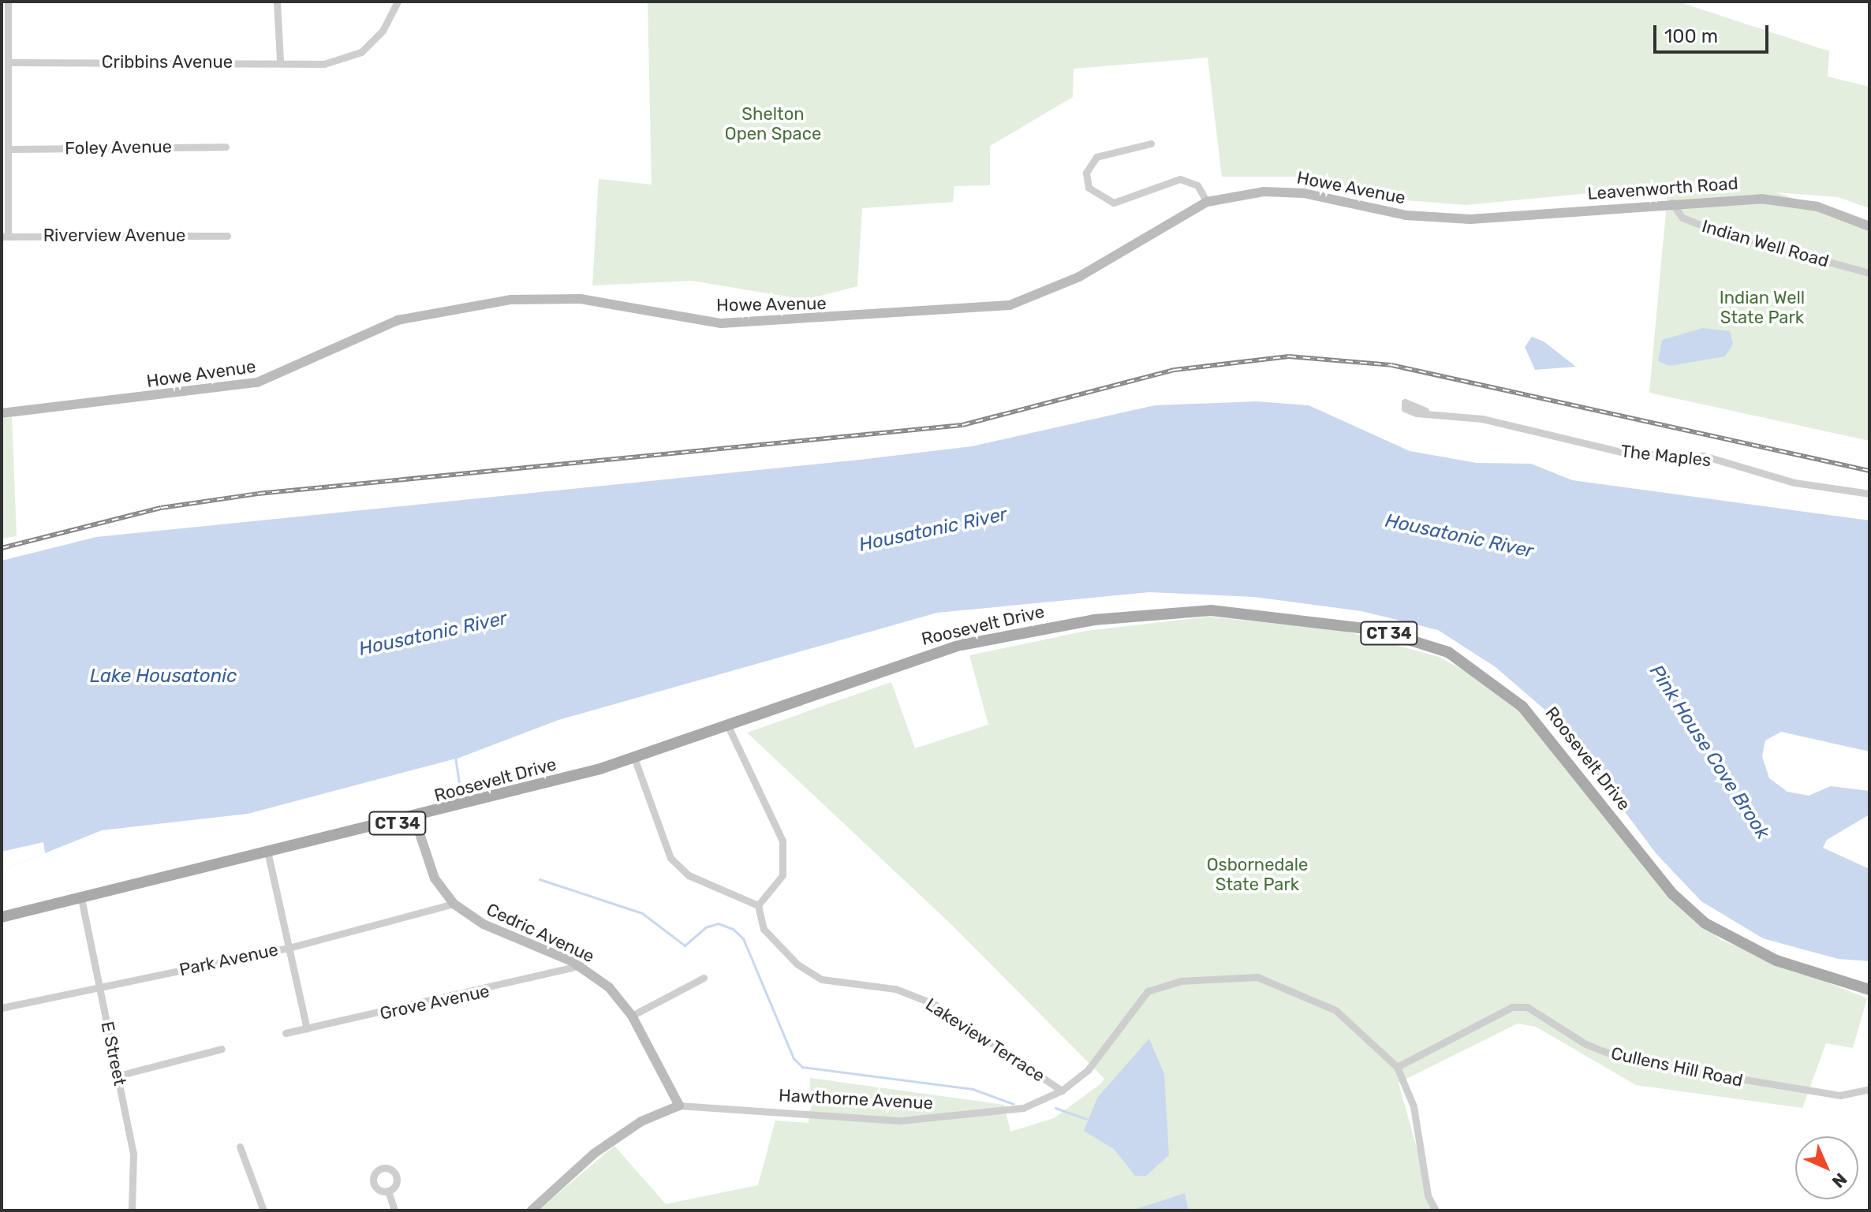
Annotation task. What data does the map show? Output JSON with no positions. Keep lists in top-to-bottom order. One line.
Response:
{"streets":{"main road":["Howe Avenue","Leavenworth Road","Roosevelt Drive","CT 34","Cedric Avenue","Hawthorne Avenue"],"street":["Cribbins Avenue","Foley Avenue","Riverview Avenue","Indian Well Road","The Maples","Park Avenue","Grove Avenue","Lakeview Terrace","E Street","Cullens Hill Road"]},"crossings":[["Howe Avenue","Leavenworth Road"],["Leavenworth Road","Indian Well Road"],["Roosevelt Drive","Cedric Avenue"],["Roosevelt Drive","E Street"],["Cedric Avenue","Park Avenue"],["Cedric Avenue","Grove Avenue"],["Cedric Avenue","Hawthorne Avenue"],["Park Avenue","E Street"],["Lakeview Terrace","Hawthorne Avenue"],["Cullens Hill Road","Hawthorne Avenue"]],"water":["Housatonic River","Lake Housatonic","Pink House Cove Brook"],"parks":["Shelton Open Space","Indian Well State Park","Osbornedale State Park"],"scale_bar":"100 m","north":"bottom right"}
